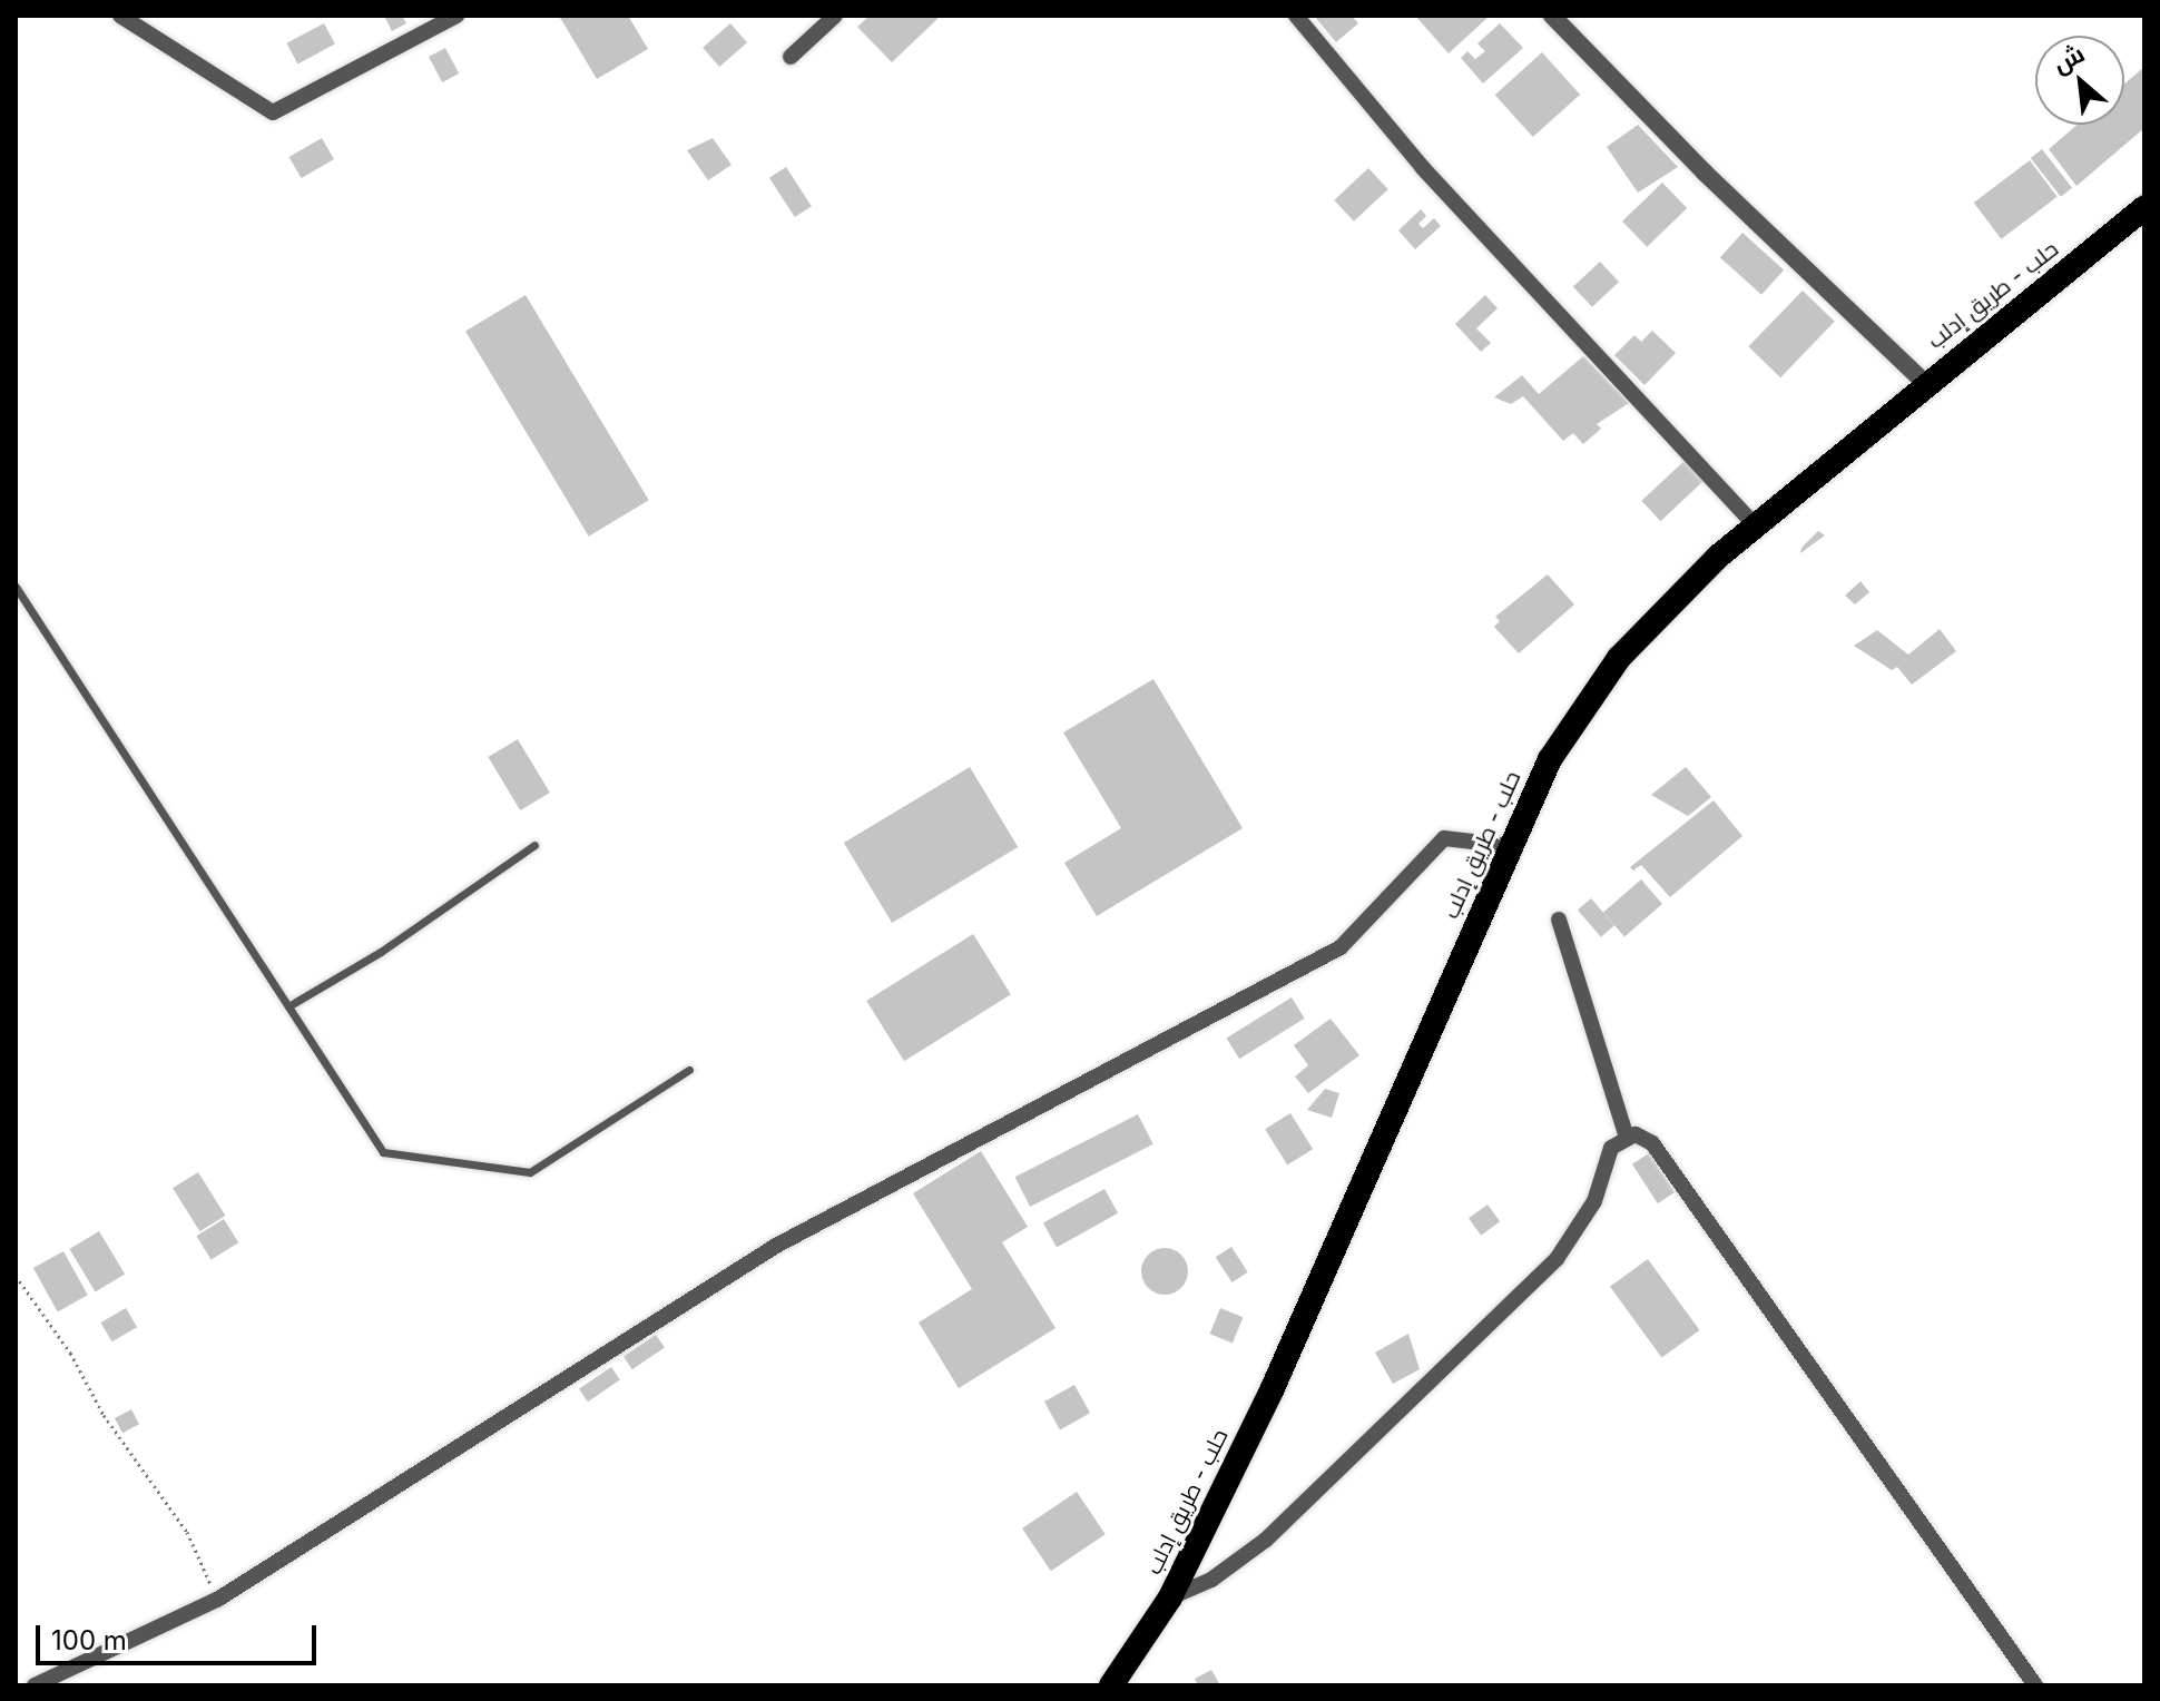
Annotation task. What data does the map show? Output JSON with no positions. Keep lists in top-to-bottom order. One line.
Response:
{"streets":{"highway":["حلب - طريق إدلب"]},"scale_bar":"100 m","north":"top left"}
